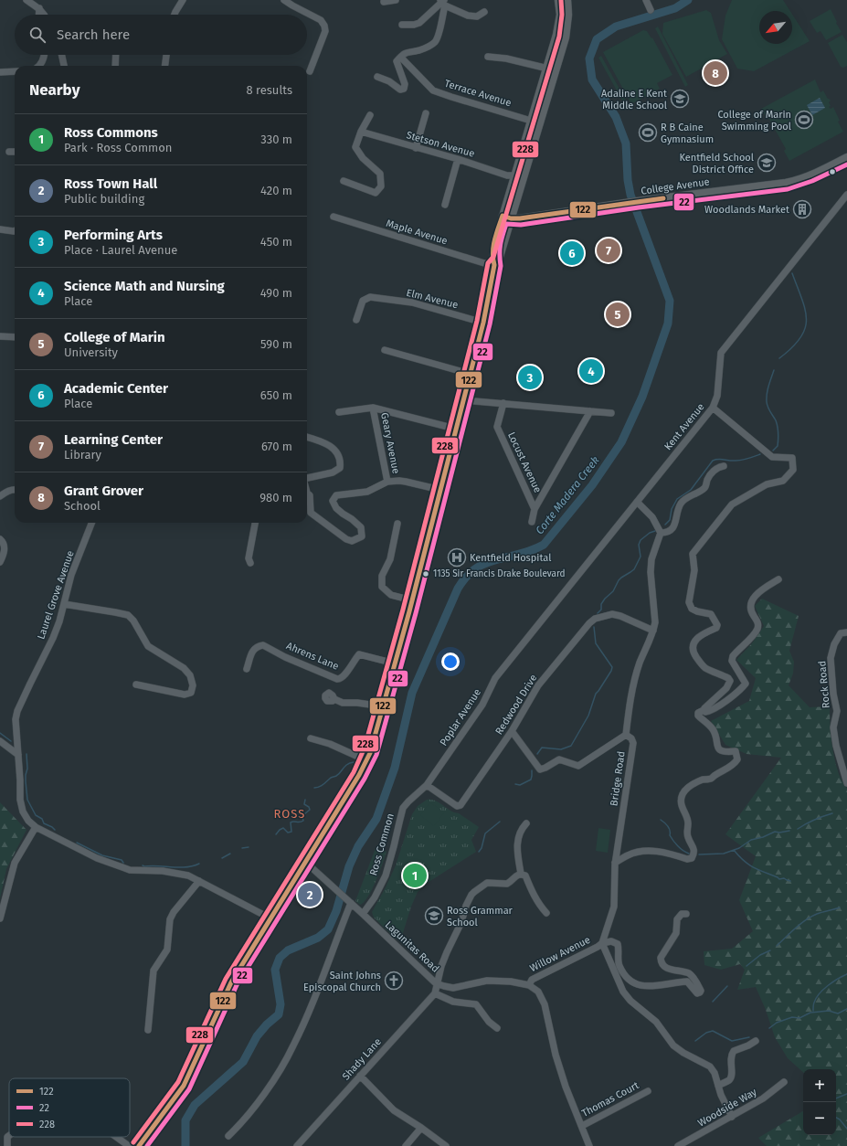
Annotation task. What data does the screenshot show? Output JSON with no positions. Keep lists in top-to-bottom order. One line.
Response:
{"streets":{"main road":["College Avenue"],"street":["Terrace Avenue","Stetson Avenue","Maple Avenue","Elm Avenue","Kent Avenue","Geary Avenue","Locust Avenue","Laurel Grove Avenue","Ahrens Lane","Rock Road","Redwood Drive","Poplar Avenue","Bridge Road","Ross Common","Lagunitas Road","Willow Avenue","Shady Lane","Thomas Court","Woodside Way"]},"crossings":[["Kent Avenue","Poplar Avenue"],["Redwood Drive","Poplar Avenue"],["Redwood Drive","Ross Common"],["Poplar Avenue","Ross Common"],["Bridge Road","Willow Avenue"],["Ross Common","Lagunitas Road"],["Lagunitas Road","Willow Avenue"]],"districts":["ROSS"],"water":["Corte Madera Creek"],"places":{"school or university":["Adaline E Kent Middle School","Kentfield School District Office","Ross Grammar School"],"sports":["College of Marin Swimming Pool","R B Caine Gymnasium"],"building":["Woodlands Market"],"hospital":["Kentfield Hospital"],"other":["1135 Sir Francis Drake Boulevard"],"church":["Saint Johns Episcopal Church"]},"lines":["transit line 228","transit line 22","transit line 122"],"legend":["122","22","228"],"north":"bottom left","page":{"search":"Search here","pins":["8","7","6","5","4","3","1","2"],"heading":["Nearby","8 results"],"list":[{"mark":"1","name":"Ross Commons","note":"Park · Ross Common","value":"330 m"},{"mark":"2","name":"Ross Town Hall","note":"Public building","value":"420 m"},{"mark":"3","name":"Performing Arts","note":"Place · Laurel Avenue","value":"450 m"},{"mark":"4","name":"Science Math and Nursing","note":"Place","value":"490 m"},{"mark":"5","name":"College of Marin","note":"University","value":"590 m"},{"mark":"6","name":"Academic Center","note":"Place","value":"650 m"},{"mark":"7","name":"Learning Center","note":"Library","value":"670 m"},{"mark":"8","name":"Grant Grover","note":"School","value":"980 m"}],"map_buttons":["+","−"]}}
